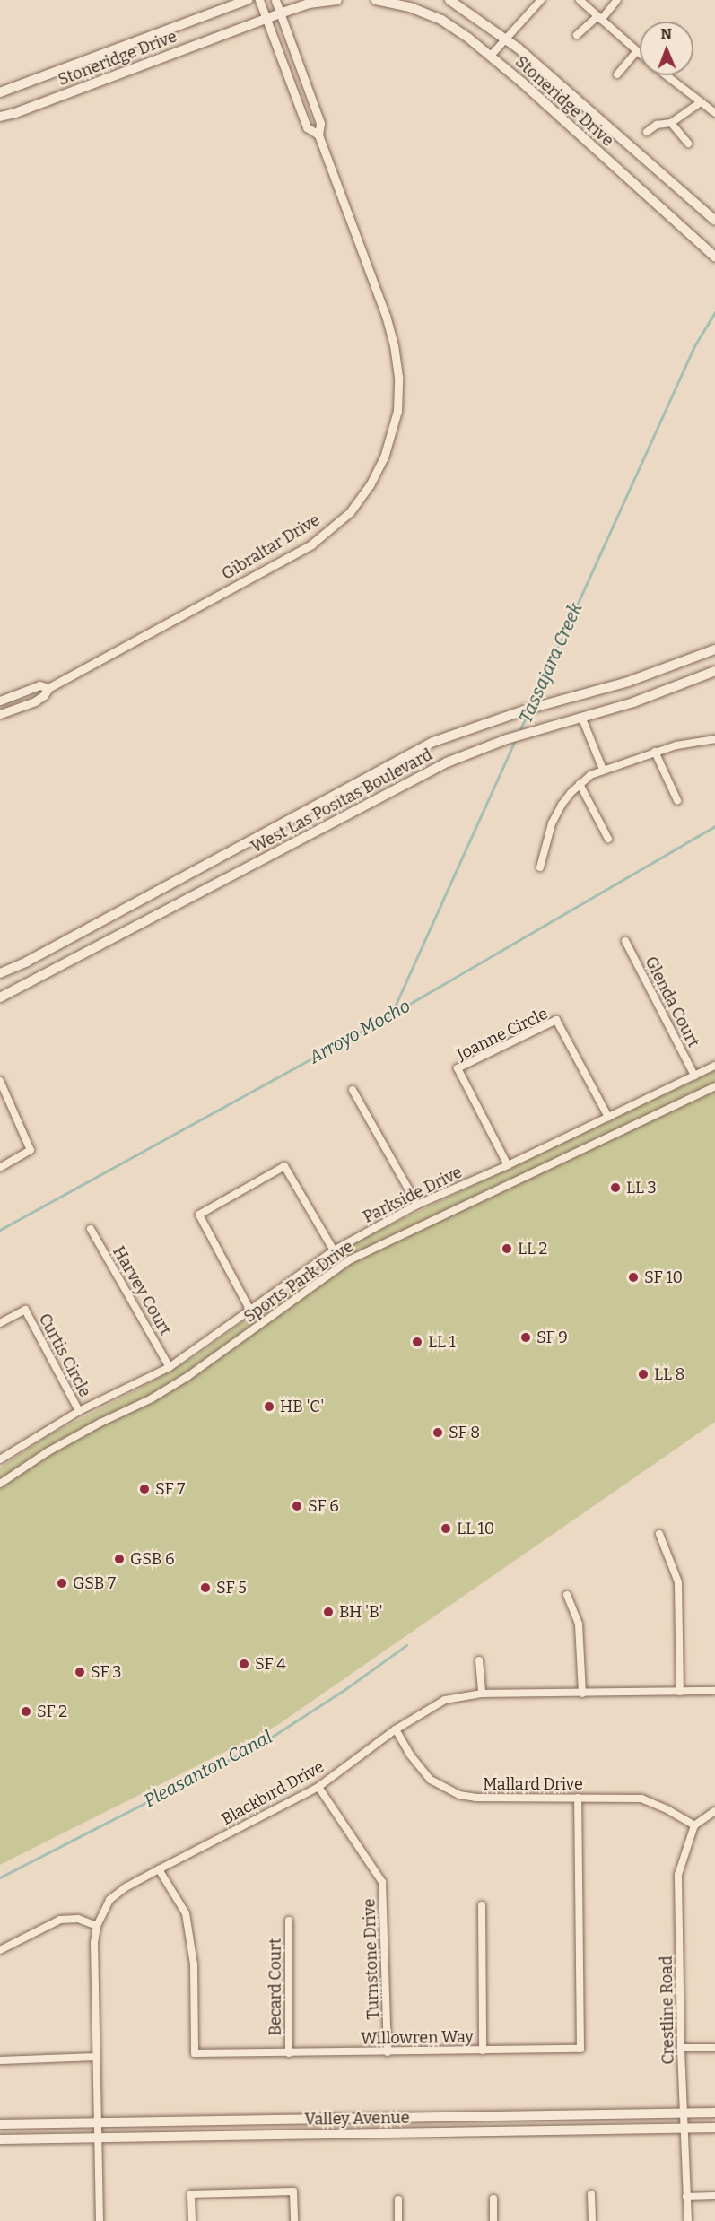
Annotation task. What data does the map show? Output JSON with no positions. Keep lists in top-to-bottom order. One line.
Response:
{"streets":{"main road":["Stoneridge Drive","West Las Positas Boulevard","Valley Avenue"],"street":["Gibraltar Drive","Glenda Court","Joanne Circle","Parkside Drive","Sports Park Drive","Harvey Court","Curtis Circle","Mallard Drive","Blackbird Drive","Turnstone Drive","Becard Court","Crestline Road","Willowren Way"]},"crossings":[["Stoneridge Drive","Gibraltar Drive"],["Glenda Court","Parkside Drive"],["Joanne Circle","Parkside Drive"],["Parkside Drive","Harvey Court"],["Parkside Drive","Curtis Circle"],["Mallard Drive","Blackbird Drive"],["Mallard Drive","Crestline Road"],["Mallard Drive","Willowren Way"],["Blackbird Drive","Turnstone Drive"],["Blackbird Drive","Willowren Way"],["Blackbird Drive","Valley Avenue"],["Turnstone Drive","Willowren Way"],["Becard Court","Willowren Way"],["Crestline Road","Valley Avenue"]],"water":["Tassajara Creek","Arroyo Mocho","Pleasanton Canal"],"places":["LL 3","LL 2","SF 10","SF 9","LL 1","LL 8","HB 'C'","SF 8","SF 7","SF 6","LL 10","GSB 6","GSB 7","SF 5","BH 'B'","SF 4","SF 3","SF 2"],"north":"top"}
